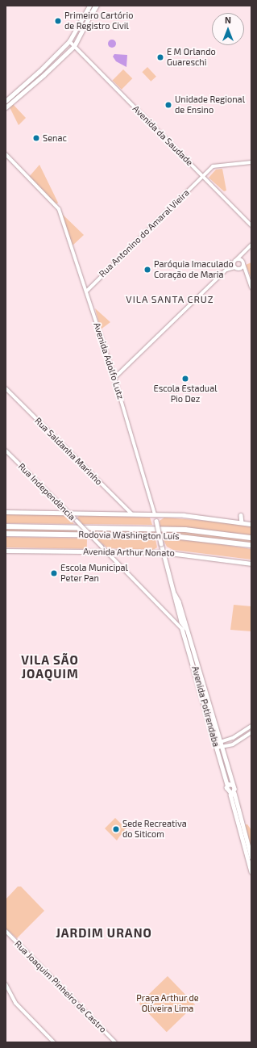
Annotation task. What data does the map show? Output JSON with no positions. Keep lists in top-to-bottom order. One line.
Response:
{"streets":{"highway":["Rodovia Washington Luís"],"main road":["Avenida Arthur Nonato","Avenida Potirendaba"],"street":["Avenida da Saudade","Rua Antonino do Amaral Vieira","Avenida Adolfo Lutz","Rua Saldanha Marinho","Rua Independência","Rua Joaquim Pinheiro de Castro"]},"crossings":[["Avenida da Saudade","Rua Antonino do Amaral Vieira"],["Rua Antonino do Amaral Vieira","Avenida Adolfo Lutz"],["Avenida Adolfo Lutz","Avenida Potirendaba"],["Rua Independência","Avenida Arthur Nonato"],["Rua Independência","Avenida Potirendaba"],["Avenida Arthur Nonato","Avenida Potirendaba"]],"districts":["VILA SANTA CRUZ","VILA SÃO JOAQUIM","JARDIM URANO"],"parks":["Praça Arthur de Oliveira Lima"],"places":["Primeiro Cartório de Registro Civil","E M Orlando Guareschi","Unidade Regional de Ensino","Senac","Paróquia Imaculado Coração de Maria","Escola Estadual Pio Dez","Escola Municipal Peter Pan","Sede Recreativa do Siticom"],"north":"top"}
